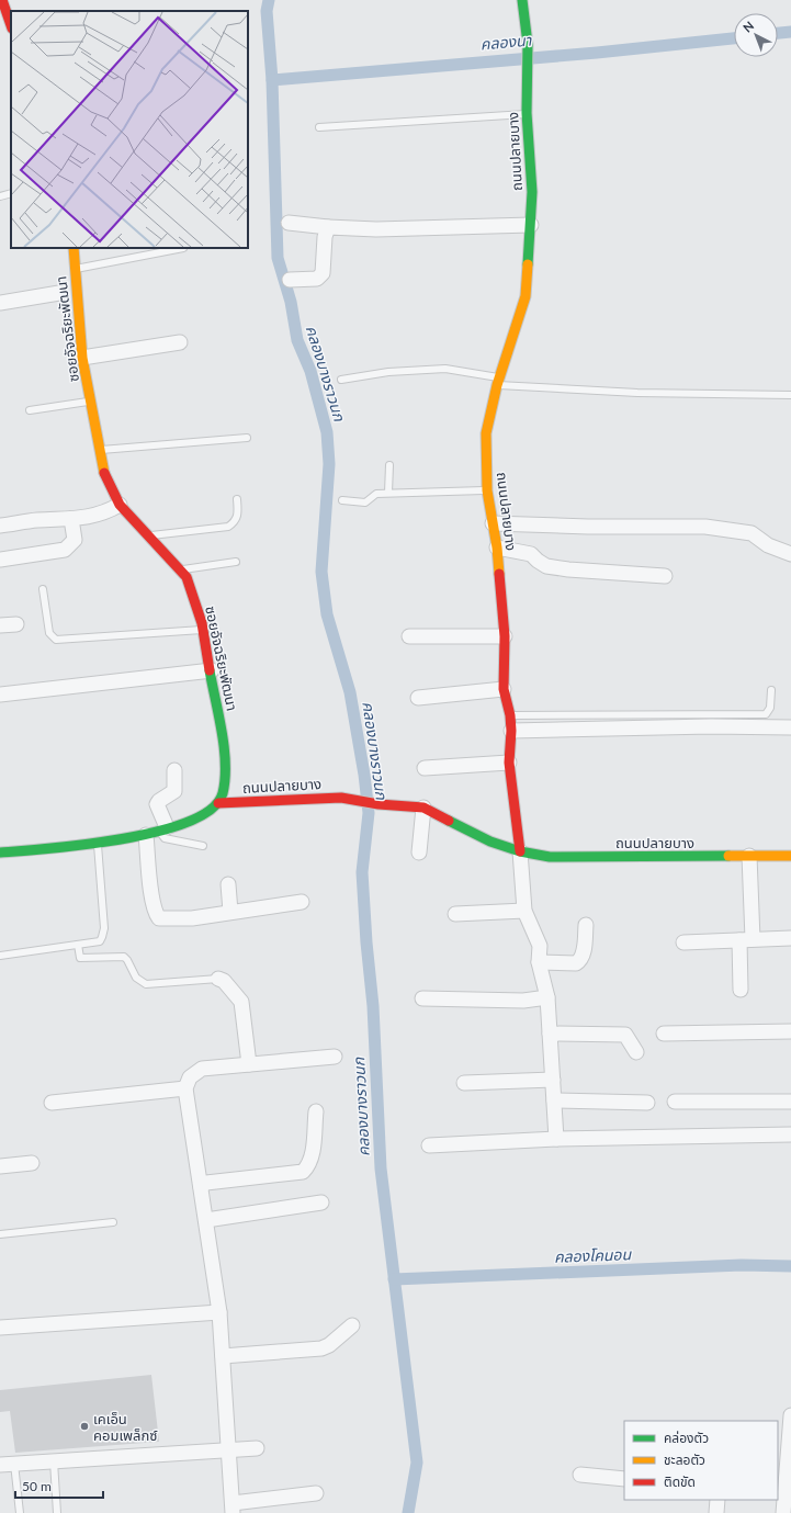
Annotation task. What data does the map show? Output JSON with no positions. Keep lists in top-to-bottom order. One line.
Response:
{"streets":{"street":["ถนนปลายบาง","ซอยอัจฉริยะพัฒนา"]},"crossings":[["ถนนปลายบาง","ซอยอัจฉริยะพัฒนา"]],"water":["คลองนา","คลองบางราวนก","คลองโคนอน"],"places":["เคเอ็น คอมเพล็กซ์"],"legend":["คล่องตัว","ชะลอตัว","ติดขัด"],"scale_bar":"50 m","north":"top left"}
